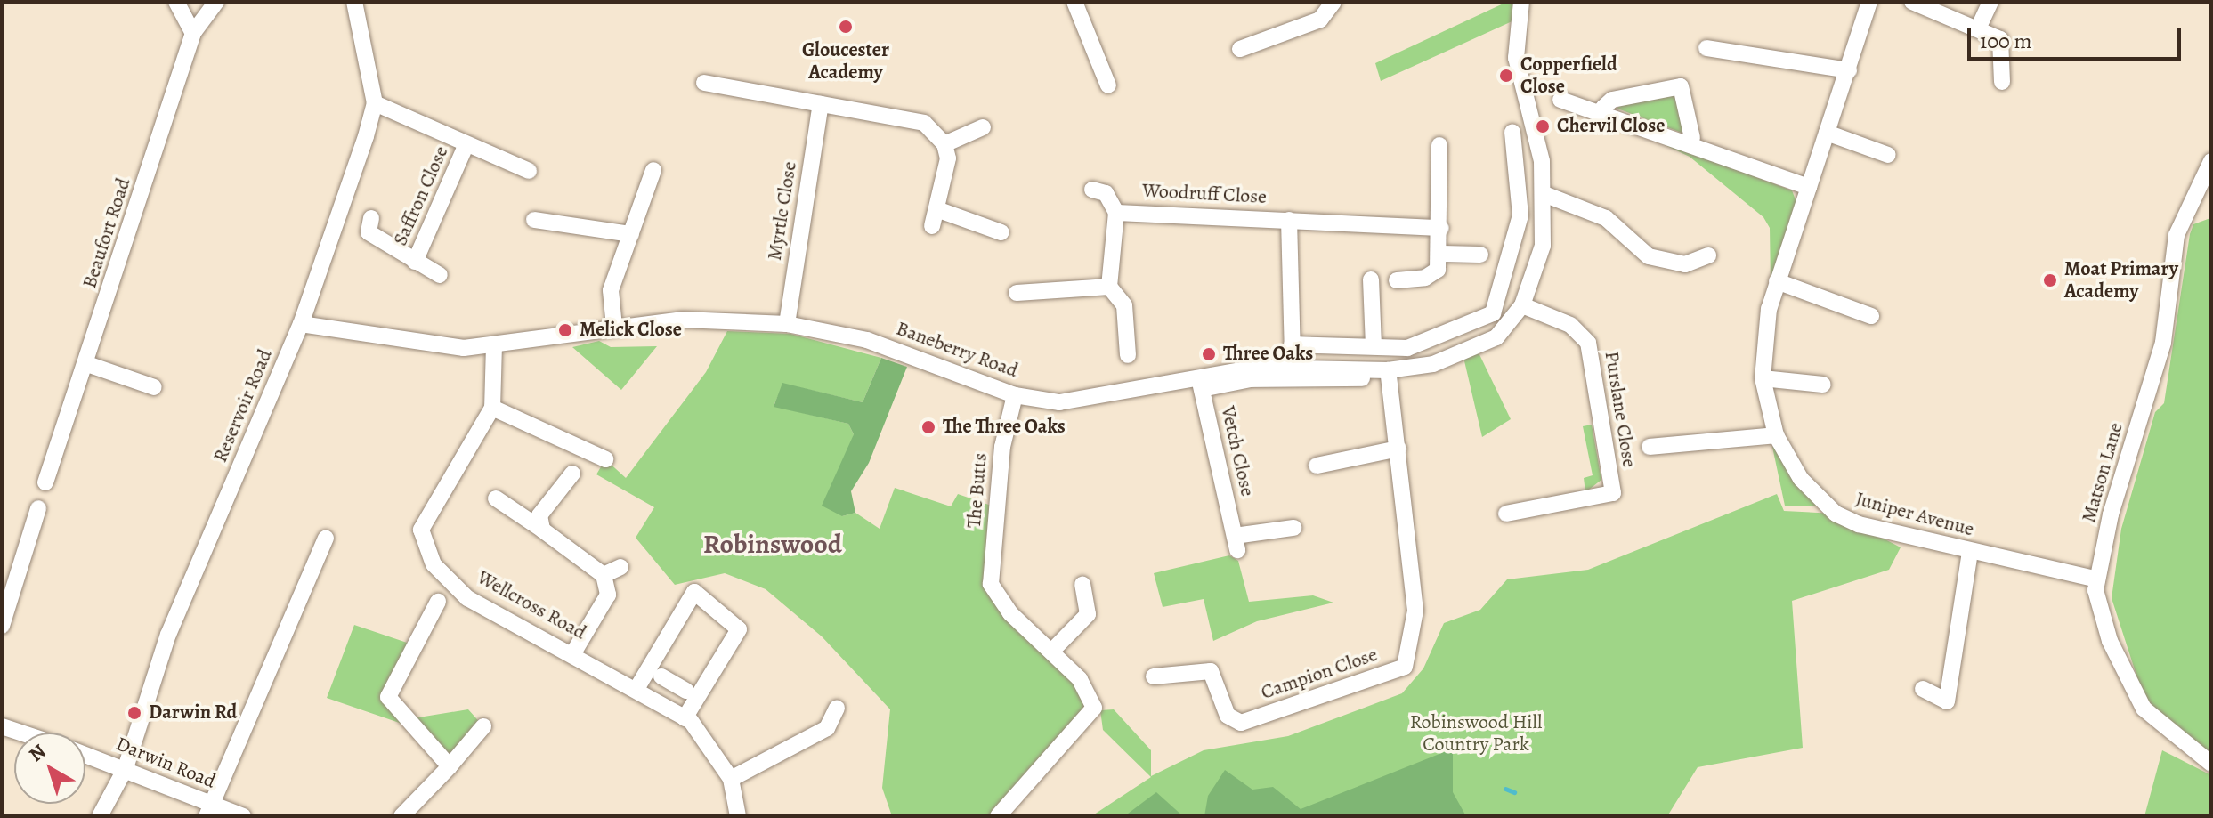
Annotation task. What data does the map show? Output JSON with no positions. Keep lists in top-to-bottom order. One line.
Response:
{"streets":{"street":["Woodruff Close","Saffron Close","Myrtle Close","Beaufort Road","Baneberry Road","Reservoir Road","Purslane Close","Vetch Close","Matson Lane","The Butts","Juniper Avenue","Wellcross Road","Campion Close","Darwin Road"]},"crossings":[["Woodruff Close","Baneberry Road"],["Saffron Close","Reservoir Road"],["Myrtle Close","Baneberry Road"],["Baneberry Road","Reservoir Road"],["Baneberry Road","Purslane Close"],["Baneberry Road","Vetch Close"],["Baneberry Road","The Butts"],["Baneberry Road","Wellcross Road"],["Baneberry Road","Campion Close"],["Reservoir Road","Darwin Road"],["Matson Lane","Juniper Avenue"]],"districts":["Robinswood"],"parks":["Robinswood Hill Country Park"],"places":["Gloucester Academy","Copperfield Close","Chervil Close","Moat Primary Academy","Melick Close","Three Oaks","The Three Oaks","Darwin Rd"],"scale_bar":"100 m","north":"top left"}
